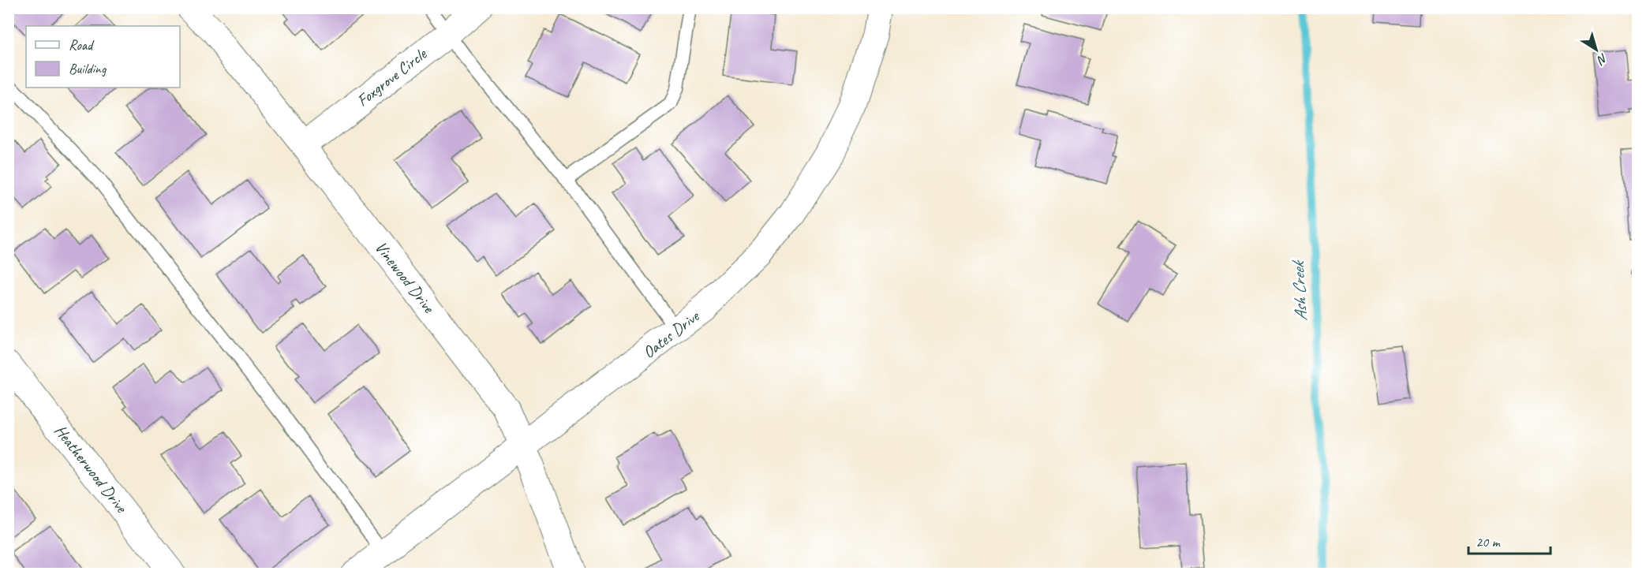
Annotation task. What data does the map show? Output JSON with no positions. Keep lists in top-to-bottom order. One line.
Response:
{"streets":{"street":["Foxgrove Circle","Vinewood Drive","Oates Drive","Heatherwood Drive"]},"crossings":[["Foxgrove Circle","Vinewood Drive"],["Vinewood Drive","Oates Drive"]],"water":["Ash Creek"],"legend":["Road","Building"],"scale_bar":"20 m","north":"bottom right"}
